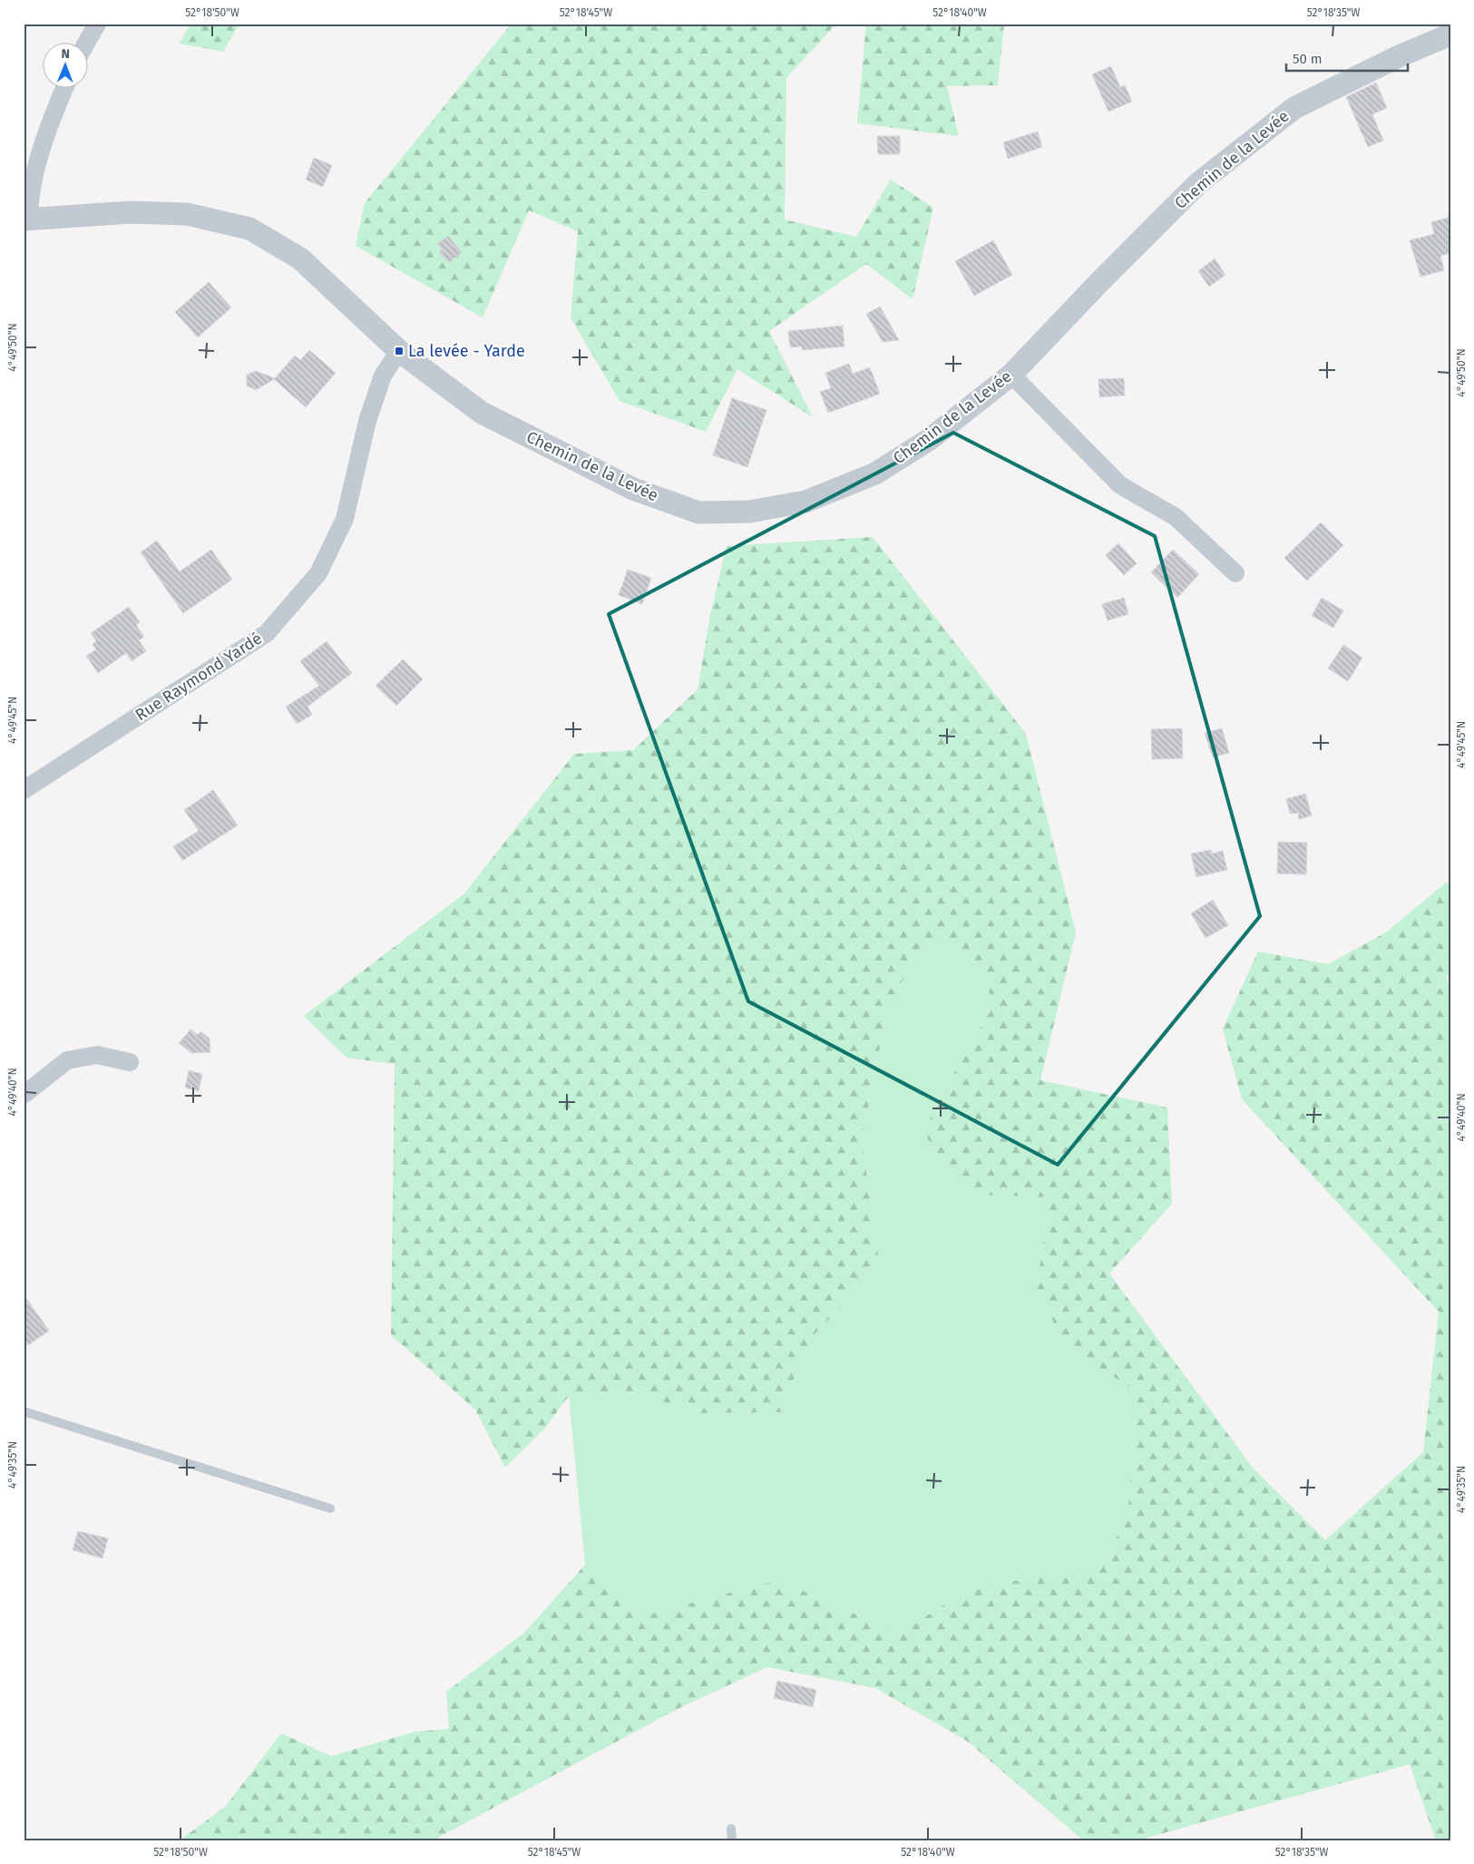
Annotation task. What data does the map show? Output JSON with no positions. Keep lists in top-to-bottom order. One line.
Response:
{"streets":{"street":["Chemin de la Levée","Rue Raymond Yardé"]},"crossings":[["Chemin de la Levée","Rue Raymond Yardé"]],"places":{"transit":["La levée - Yarde"]},"scale_bar":"50 m","north":"top","coordinates":["52°18'50\"W","52°18'45\"W","52°18'40\"W","52°18'35\"W","4°49'50\"N","4°49'45\"N","4°49'40\"N","4°49'35\"N"]}
